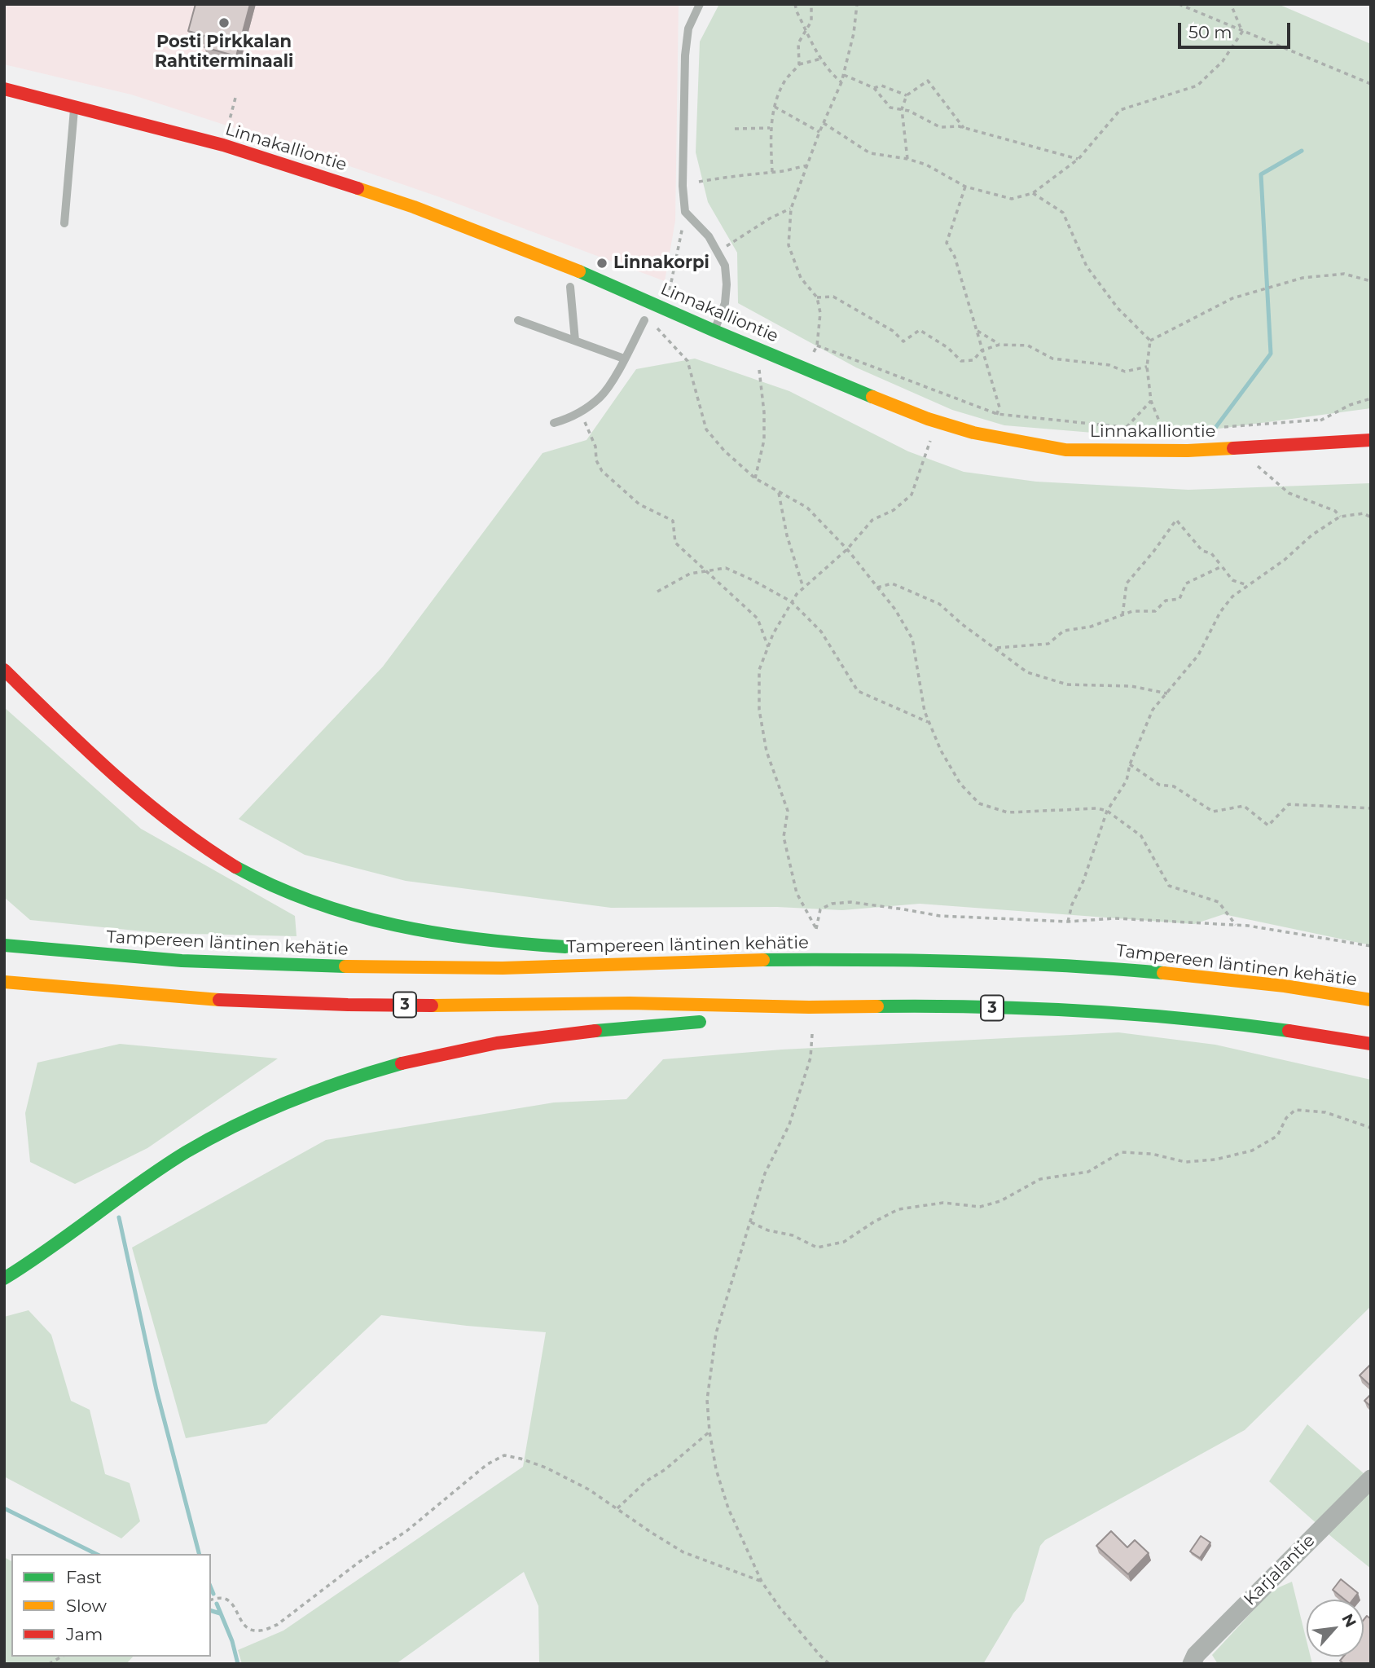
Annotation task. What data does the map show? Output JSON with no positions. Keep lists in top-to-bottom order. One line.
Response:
{"streets":{"main road":["Linnakalliontie","Tampereen läntinen kehätie","3"],"street":["Karjalantie"]},"places":["Posti Pirkkalan Rahtiterminaali","Linnakorpi"],"legend":["Fast","Slow","Jam"],"scale_bar":"50 m","north":"top right"}
